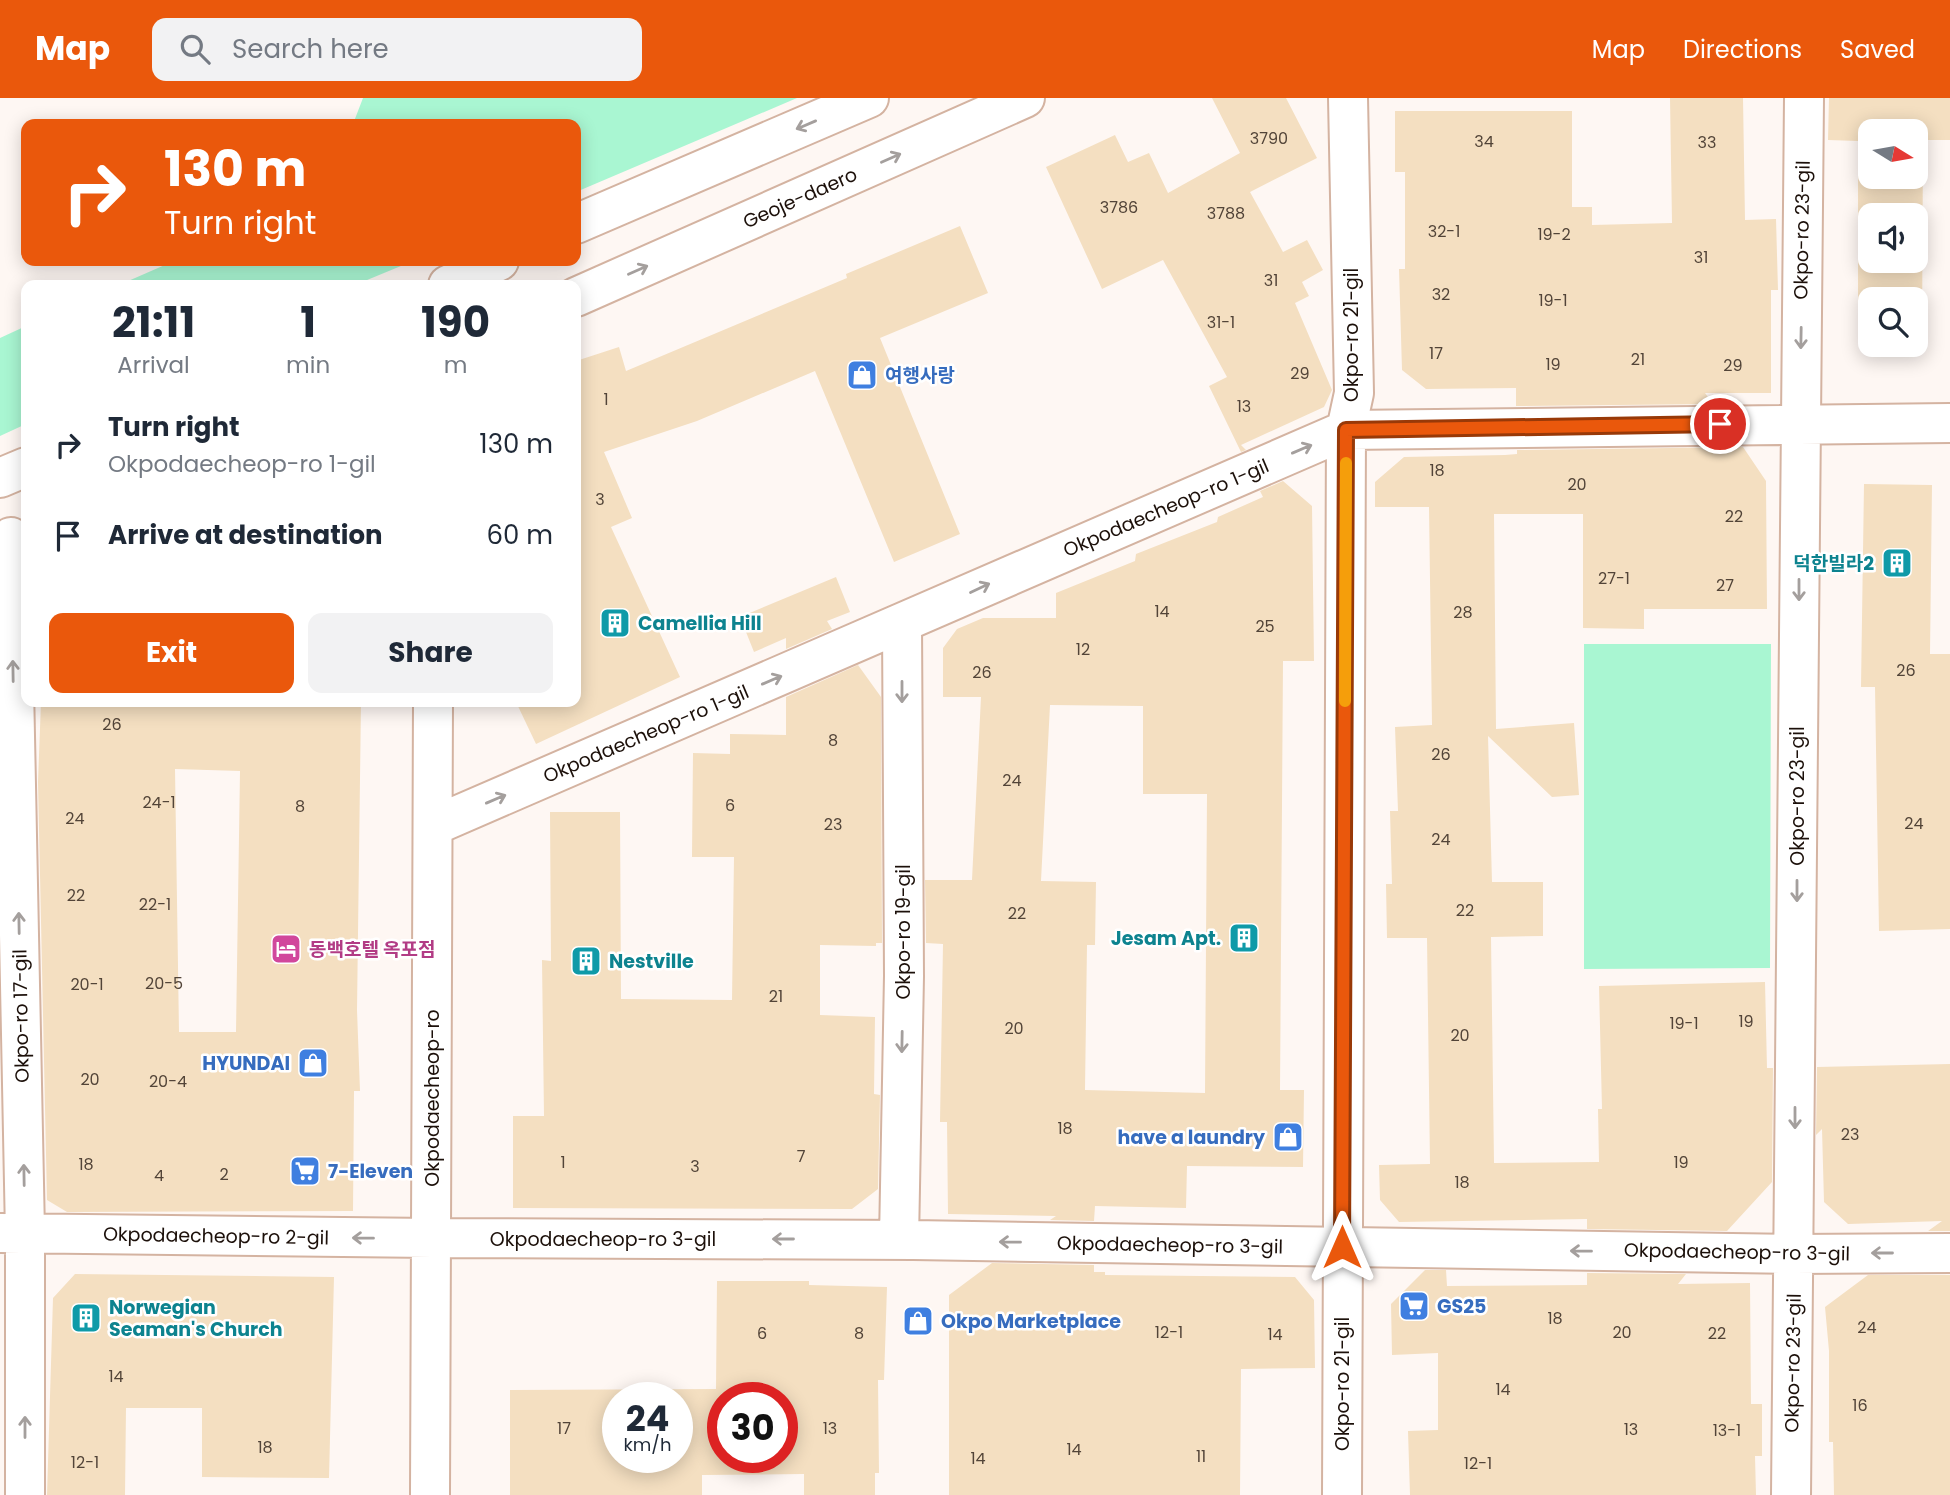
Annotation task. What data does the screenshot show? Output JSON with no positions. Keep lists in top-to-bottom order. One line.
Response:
{"streets":{"street":["Geoje-daero","Okpo-ro 23-gil","Okpo-ro 21-gil","Okpodaecheop-ro 1-gil","Okpo-ro 19-gil","Okpo-ro 17-gil","Okpodaecheop-ro","Okpodaecheop-ro 2-gil","Okpodaecheop-ro 3-gil"]},"crossings":[["Okpo-ro 23-gil","Okpodaecheop-ro 1-gil"],["Okpo-ro 23-gil","Okpodaecheop-ro 3-gil"],["Okpo-ro 21-gil","Okpodaecheop-ro 1-gil"],["Okpo-ro 21-gil","Okpodaecheop-ro 3-gil"],["Okpodaecheop-ro 1-gil","Okpo-ro 19-gil"],["Okpodaecheop-ro 1-gil","Okpodaecheop-ro"],["Okpo-ro 19-gil","Okpodaecheop-ro 3-gil"],["Okpo-ro 17-gil","Okpodaecheop-ro 2-gil"],["Okpodaecheop-ro","Okpodaecheop-ro 2-gil"],["Okpodaecheop-ro","Okpodaecheop-ro 3-gil"],["Okpodaecheop-ro 2-gil","Okpodaecheop-ro 3-gil"]],"one_way":["Okpo-ro 23-gil","Okpodaecheop-ro 1-gil","Okpo-ro 19-gil","Okpo-ro 17-gil","Okpodaecheop-ro 2-gil","Okpodaecheop-ro 3-gil"],"places":{"shop":["여행사랑","HYUNDAI","have a laundry","Okpo Marketplace"],"building":["덕한빌라2","Camellia Hill","Jesam Apt.","Nestville","Norwegian Seaman's Church"],"hotel":["동백호텔 옥포점"],"supermarket":["7-Eleven","GS25"]},"house_numbers":["3790","34","33","3786","3788","32-1","19-2","31","31","32","19-1","31-1","17","21","19","29","29","1","13","18","20","3","22","27-1","27","14","28","25","12","26","26","26","8","26","24","24-1","6","8","24","24","23","24","22","22-1","22","22","20-5","20-1","21","19","19-1","20","20","20","20-4","18","23","7","1","19","18","3","2","4","18","18","24","12-1","20","6","8","22","14","14","14","16","17","13","13","13-1","18","14","11","14","12-1","12-1"],"north":"right","page":{"header":"Map","search":"Search here","nav":["Map","Directions","Saved"],"turn":["130 m","Turn right"],"eta":["21:11","Arrival","1","min","190","m"],"list":[{"name":"Turn right","note":"Okpodaecheop-ro 1-gil","value":"130 m"},{"name":"Arrive at destination","value":"60 m"}],"buttons":["Exit","Share"],"speed":"24 km/h","limit":"30"}}
